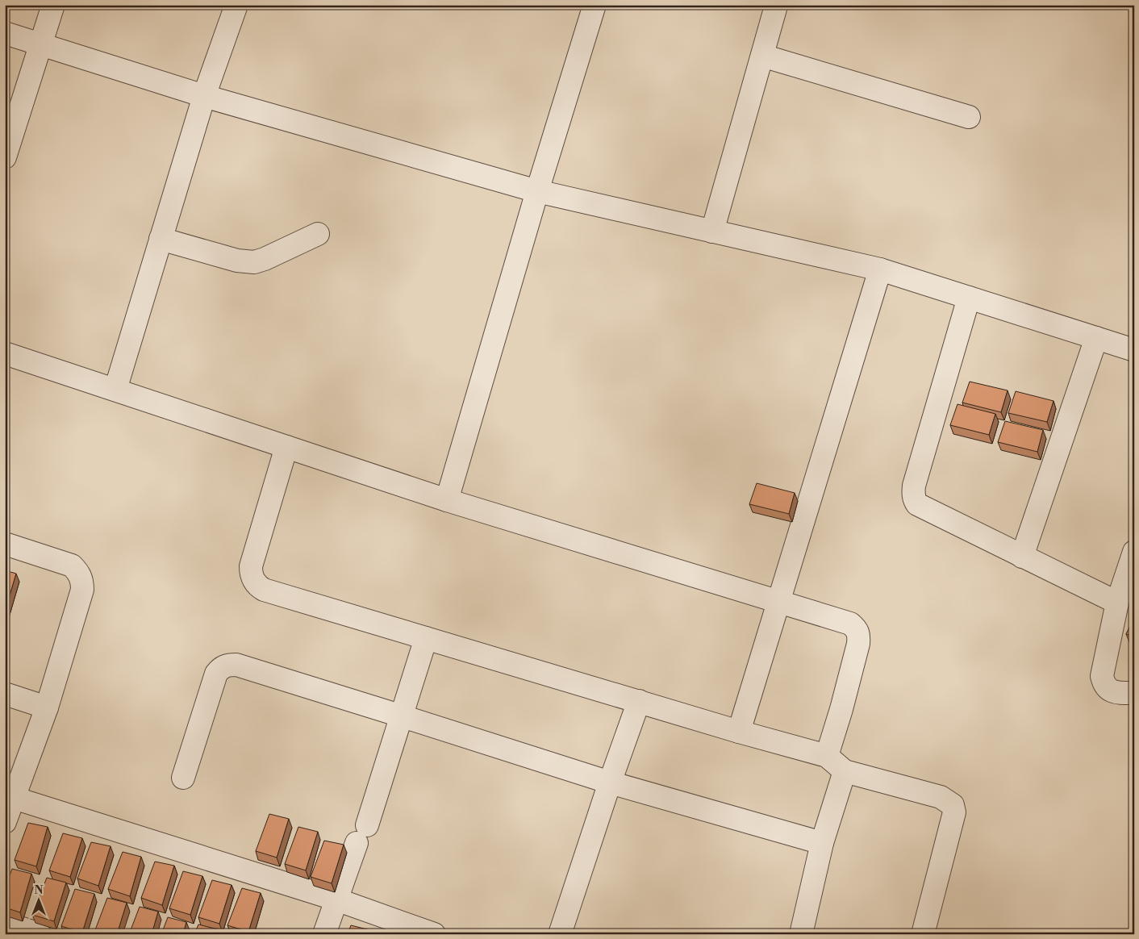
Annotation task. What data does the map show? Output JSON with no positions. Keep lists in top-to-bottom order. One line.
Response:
{"north":"top"}
